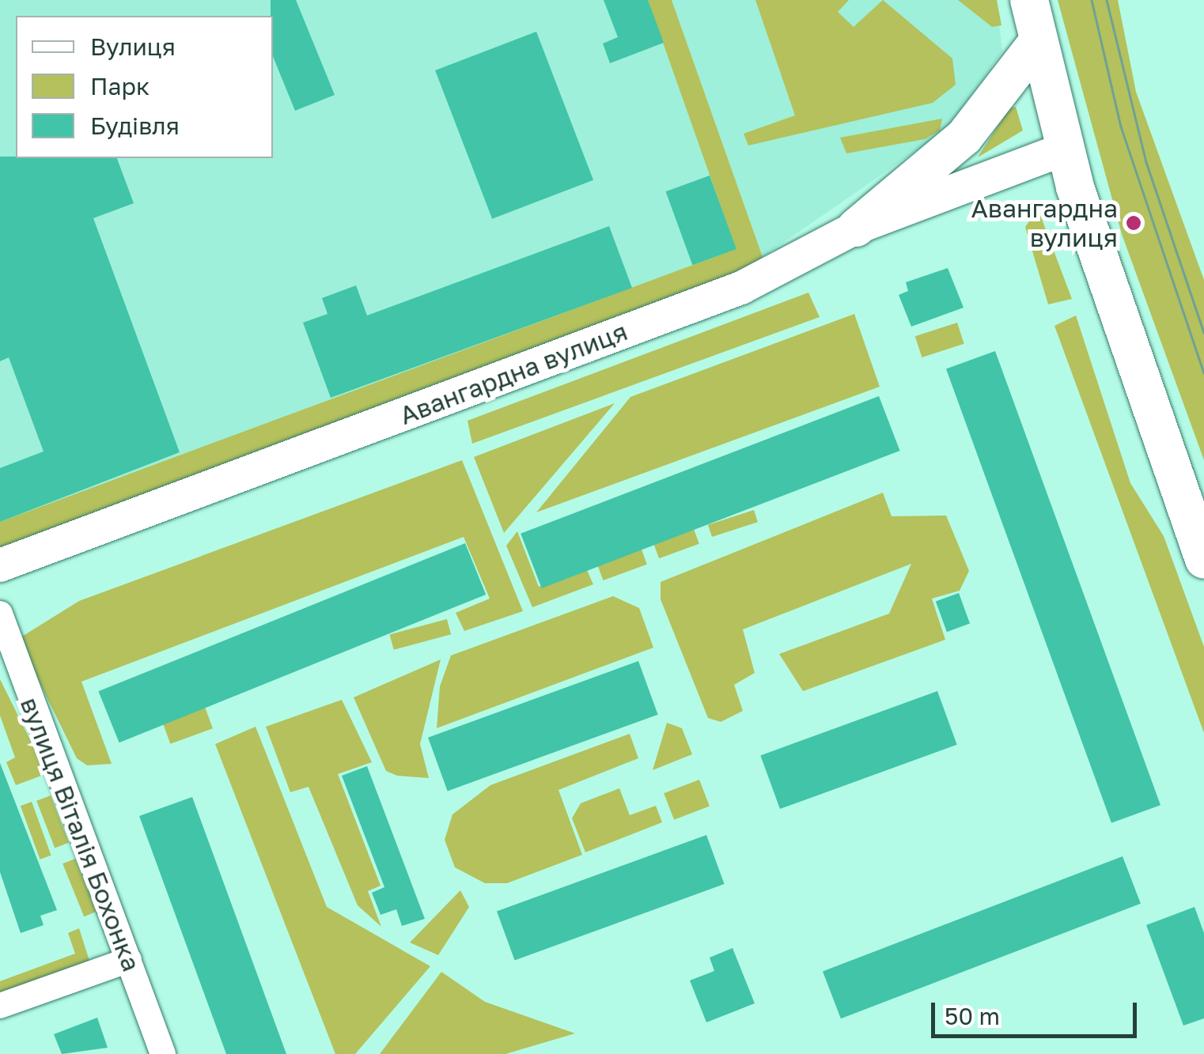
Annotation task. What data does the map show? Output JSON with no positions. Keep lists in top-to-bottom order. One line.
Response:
{"streets":{"street":["Авангардна вулиця","вулиця Віталія Бохонка"]},"places":["Авангардна вулиця"],"legend":["Вулиця","Парк","Будівля"],"scale_bar":"50 m"}
